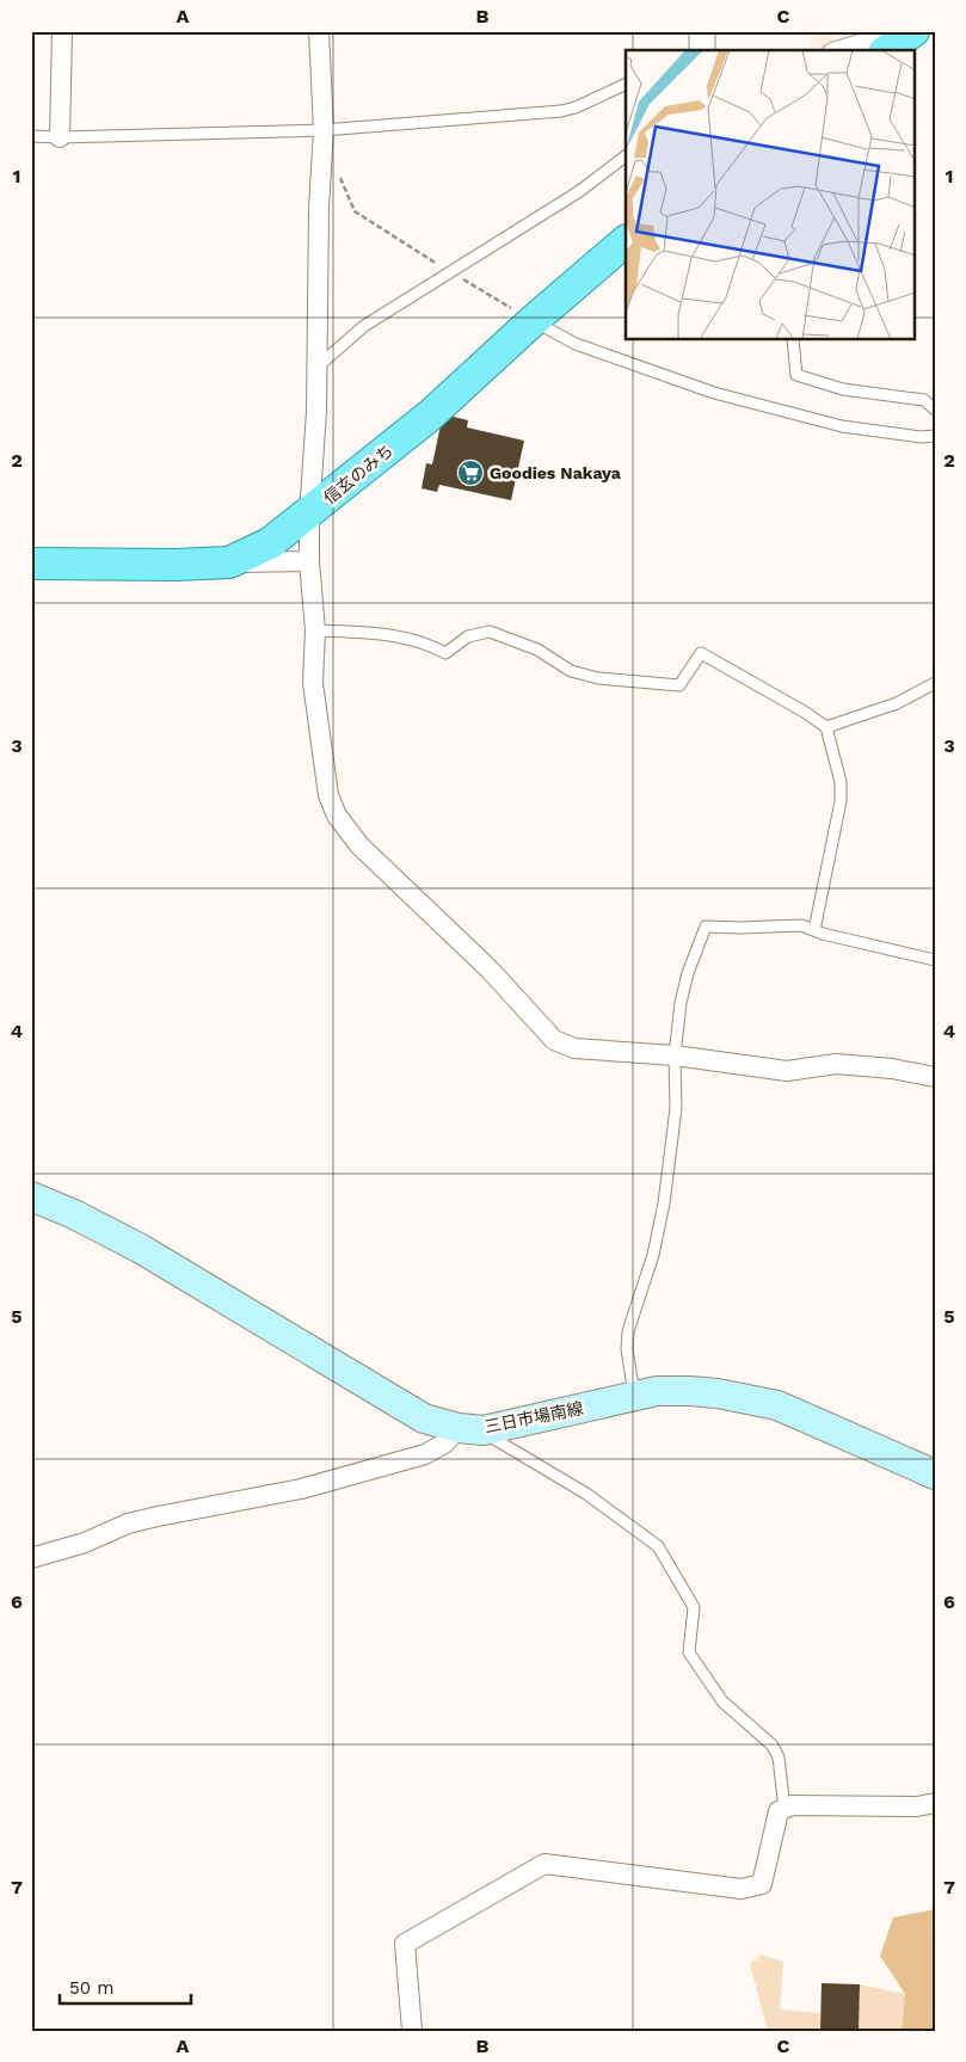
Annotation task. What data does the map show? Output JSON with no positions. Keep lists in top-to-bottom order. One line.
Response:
{"streets":{"main road":["信玄のみち","三日市場南線"]},"places":{"supermarket":["Goodies Nakaya"]},"scale_bar":"50 m","grid":{"columns":["A","B","C"],"rows":["1","2","3","4","5","6","7"]}}
